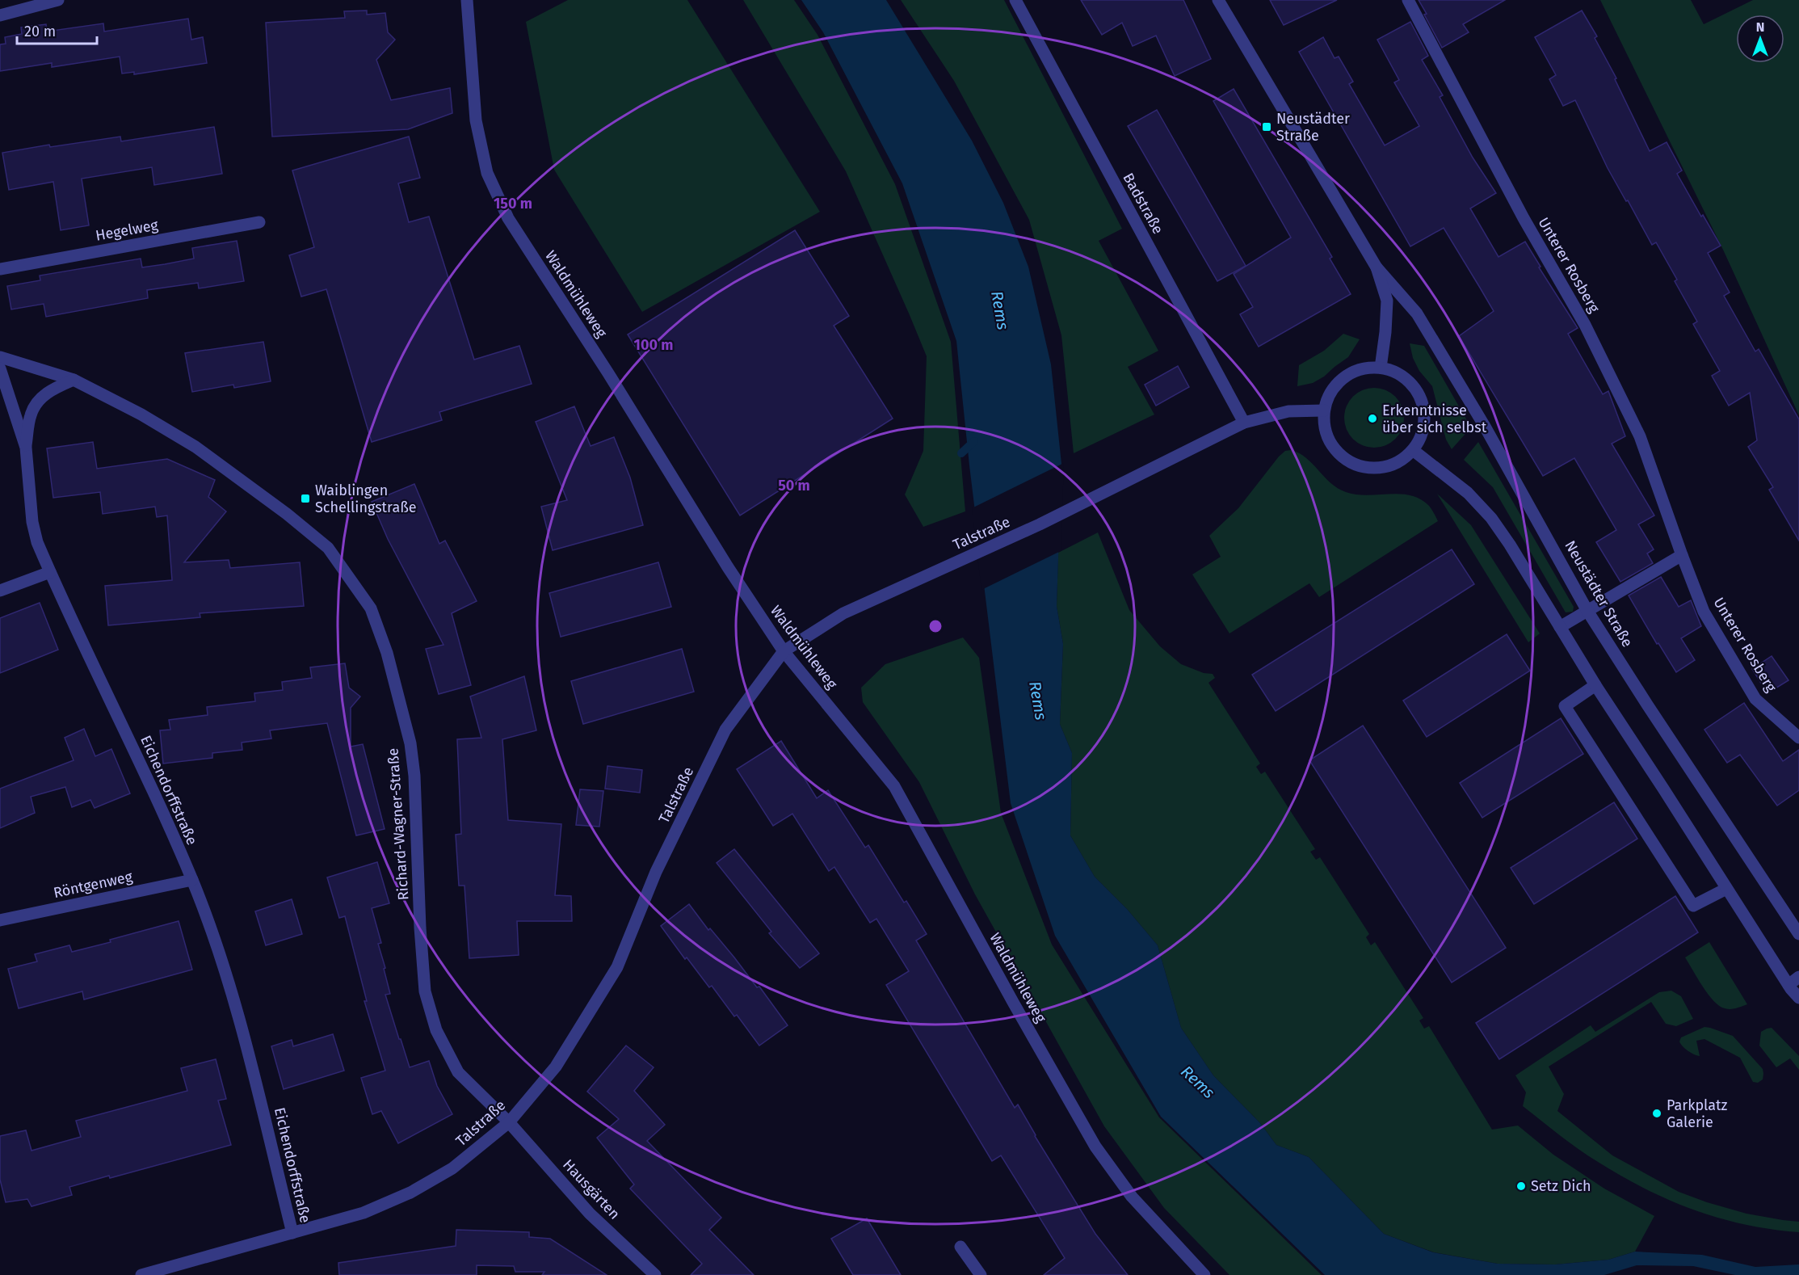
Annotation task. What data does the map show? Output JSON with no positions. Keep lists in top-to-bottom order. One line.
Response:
{"streets":{"street":["Badstraße","Hegelweg","Unterer Rosberg","Waldmühleweg","Talstraße","Neustädter Straße","Eichendorffstraße","Richard-Wagner-Straße","Röntgenweg","Hausgärten"]},"crossings":[["Badstraße","Talstraße"],["Waldmühleweg","Talstraße"],["Talstraße","Neustädter Straße"],["Talstraße","Eichendorffstraße"],["Talstraße","Richard-Wagner-Straße"],["Talstraße","Hausgärten"],["Eichendorffstraße","Röntgenweg"],["Richard-Wagner-Straße","Hausgärten"]],"water":["Rems"],"places":{"transit":["Neustädter Straße","Waiblingen Schellingstraße"],"other":["Erkenntnisse über sich selbst","Parkplatz Galerie","Setz Dich"]},"scale_bar":"20 m","north":"top","rings":["150 m","100 m","50 m"]}
